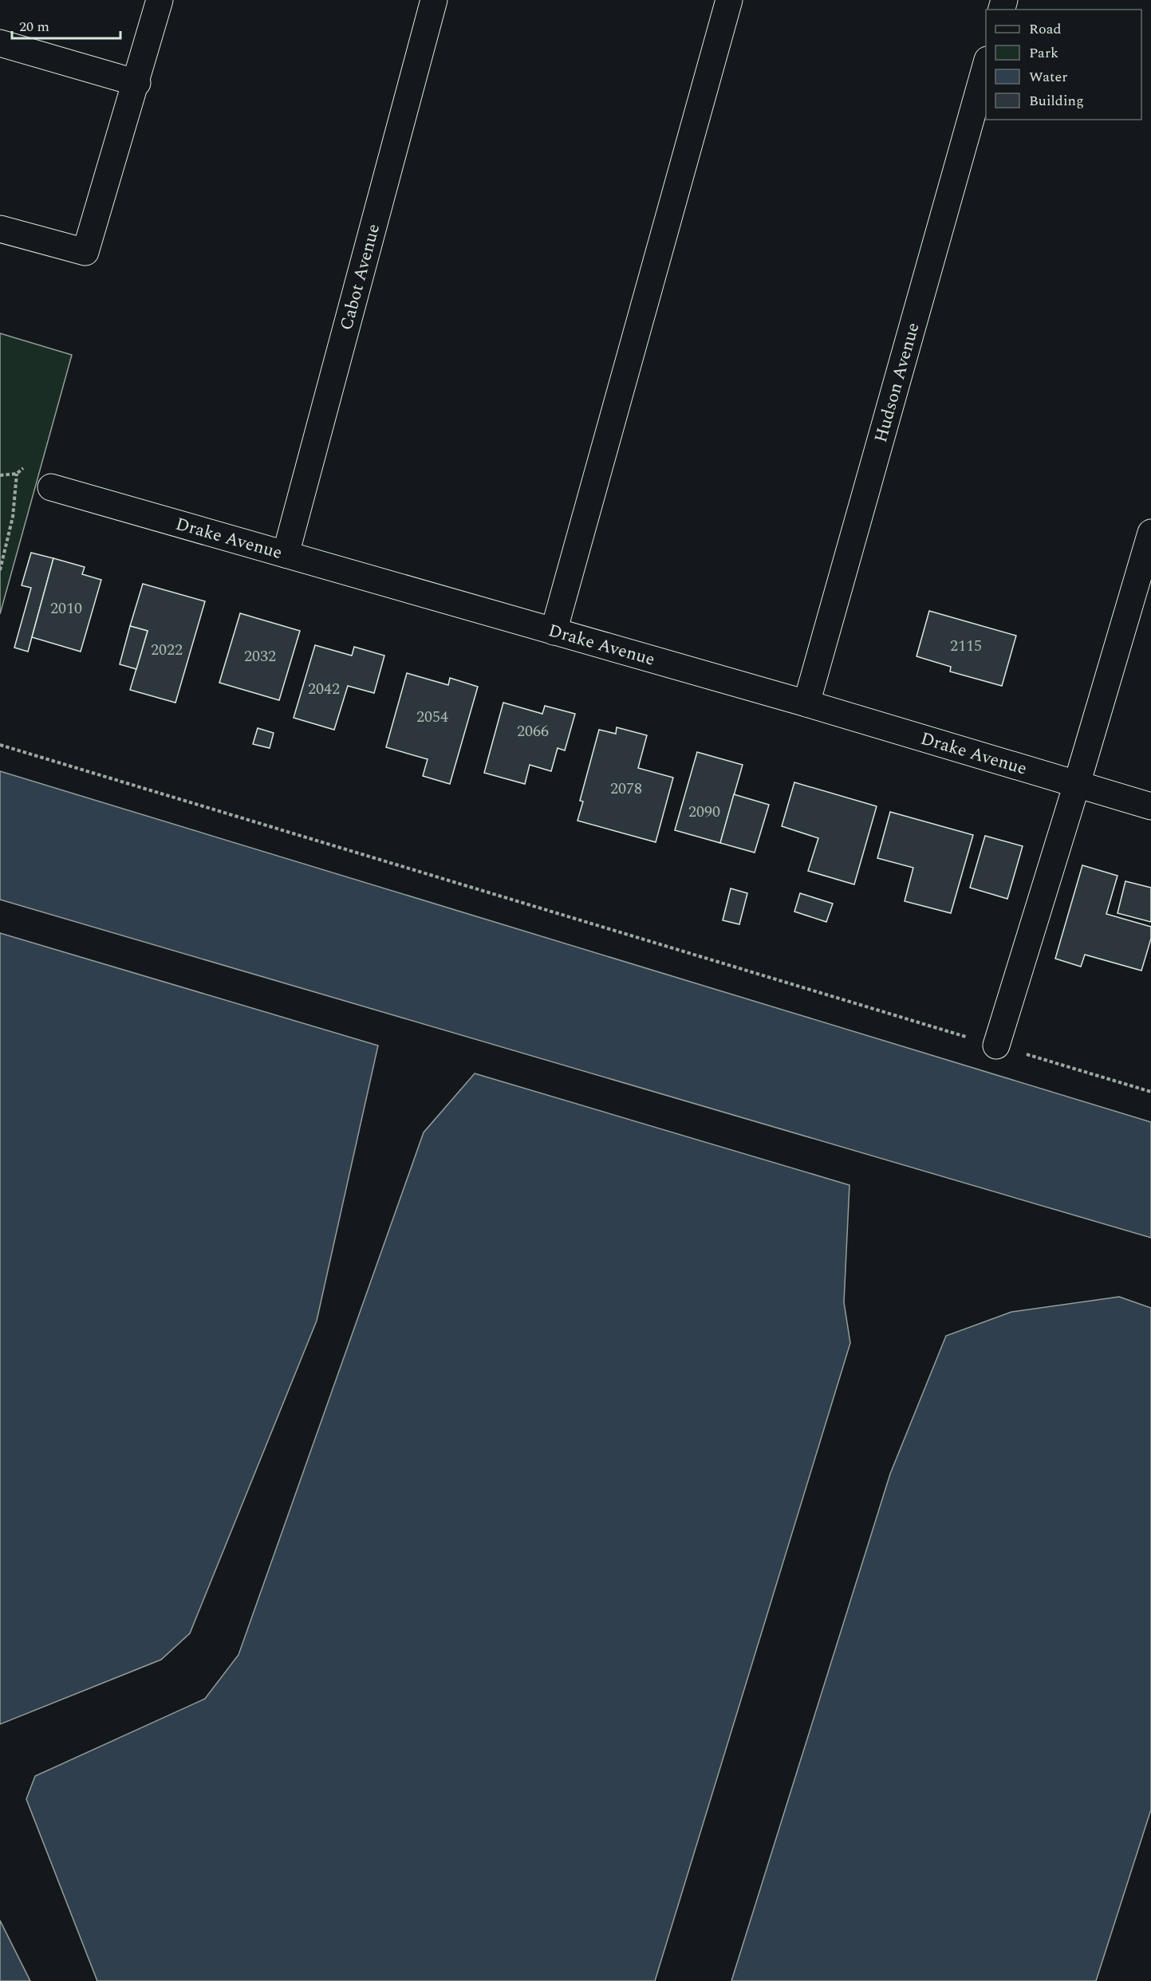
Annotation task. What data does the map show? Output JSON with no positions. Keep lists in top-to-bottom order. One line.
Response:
{"streets":{"street":["Cabot Avenue","Hudson Avenue","Drake Avenue"]},"crossings":[["Cabot Avenue","Drake Avenue"],["Hudson Avenue","Drake Avenue"]],"house_numbers":["2010","2115","2022","2032","2042","2054","2066","2078","2090"],"legend":["Road","Park","Water","Building"],"scale_bar":"20 m"}
